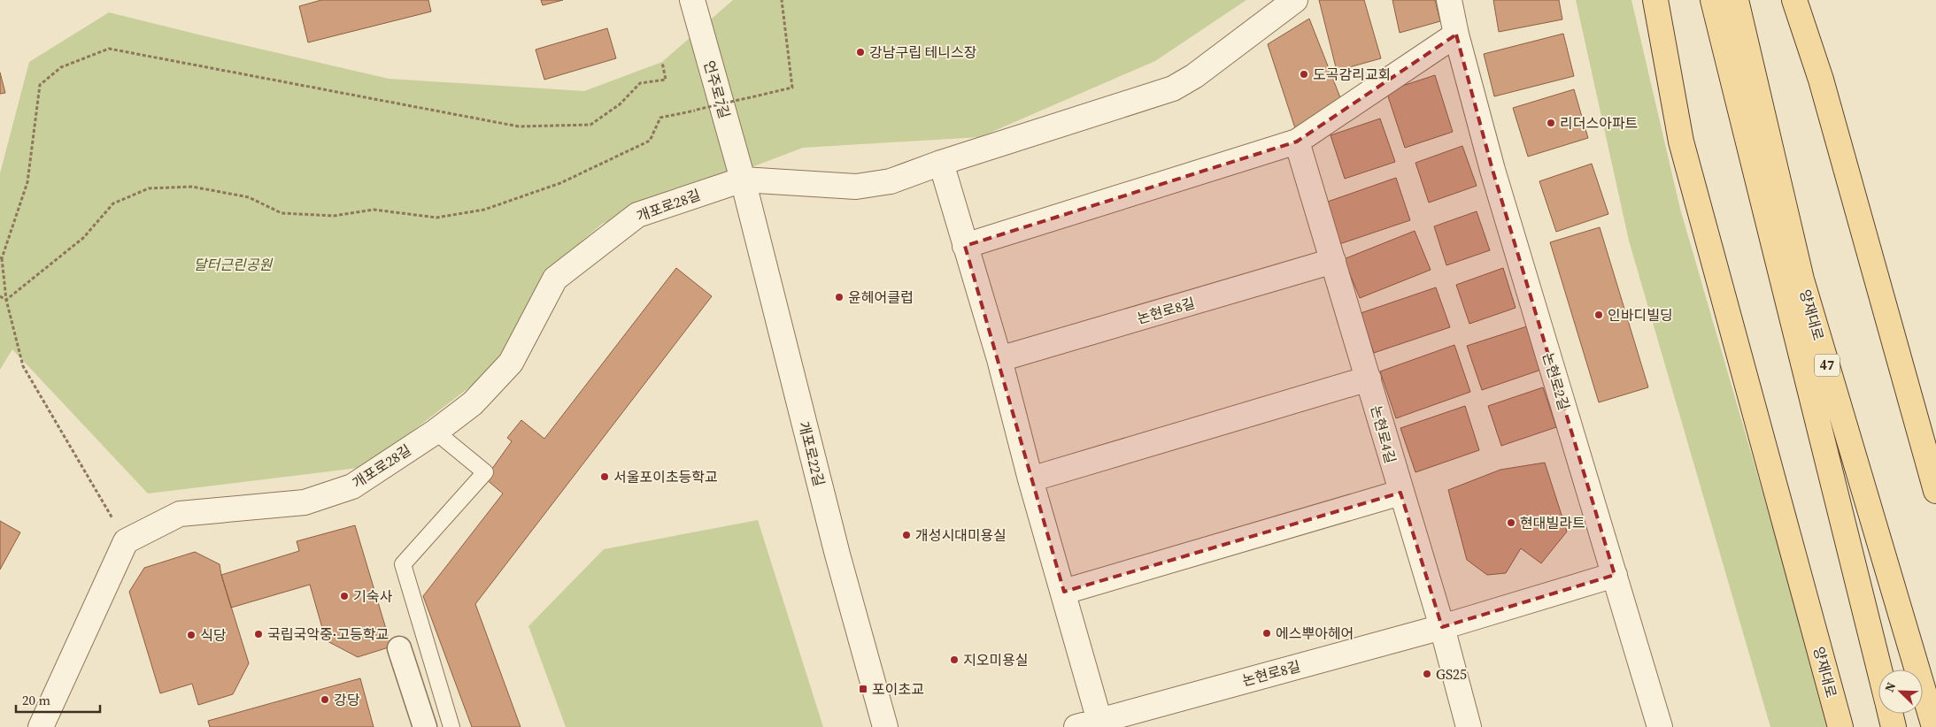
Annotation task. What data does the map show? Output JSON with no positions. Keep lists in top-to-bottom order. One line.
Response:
{"streets":{"main road":["양재대로","47"],"street":["언주로7길","개포로28길","논현로8길","논현로2길","논현로4길","개포로22길"]},"crossings":[["언주로7길","개포로28길"],["언주로7길","개포로22길"],["개포로28길","개포로22길"],["논현로8길","논현로2길"],["논현로8길","논현로4길"]],"parks":["달터근린공원"],"places":{"other":["강남구립 테니스장","도곡감리교회","리더스아파트","윤헤어클럽","인바디빌딩","서울포이초등학교","현대빌라트","개성시대미용실","기숙사","에스뿌아헤어","국립국악중·고등학교","식당","지오미용실","GS25","강당"],"transit":["포이초교"]},"scale_bar":"20 m","north":"top left"}
